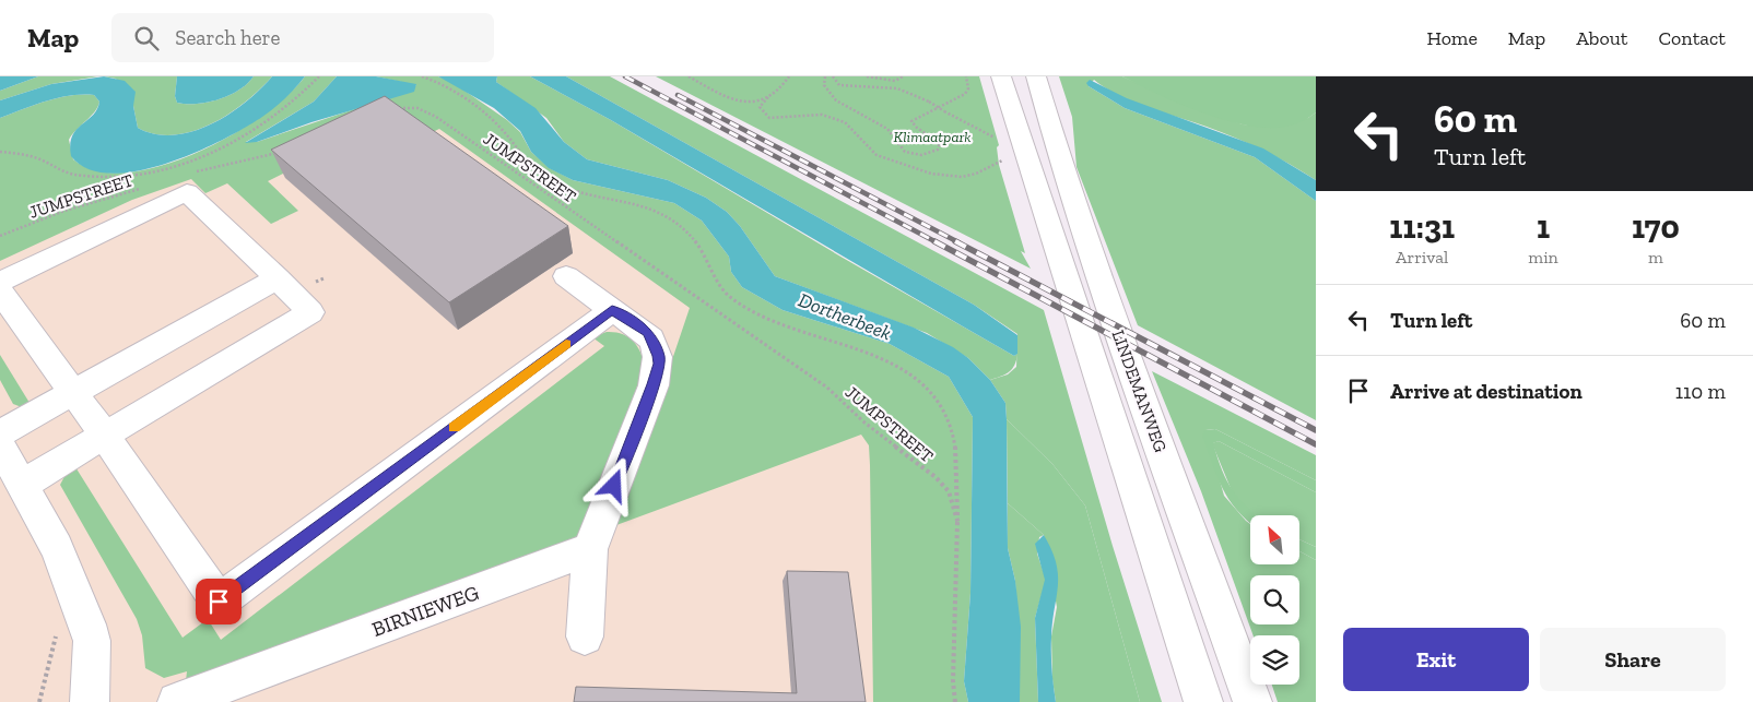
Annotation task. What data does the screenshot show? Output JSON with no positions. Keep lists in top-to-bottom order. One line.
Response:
{"streets":{"street":["LINDEMANWEG","BIRNIEWEG"],"path":["JUMPSTREET"]},"water":["Dortherbeek"],"parks":["Klimaatpark"],"north":"top left","page":{"header":"Map","search":"Search here","nav":["Home","Map","About","Contact"],"turn":["60 m","Turn left"],"eta":["11:31","Arrival","1","min","170","m"],"list":[{"name":"Turn left","value":"60 m"},{"name":"Arrive at destination","value":"110 m"}],"buttons":["Exit","Share"]}}
